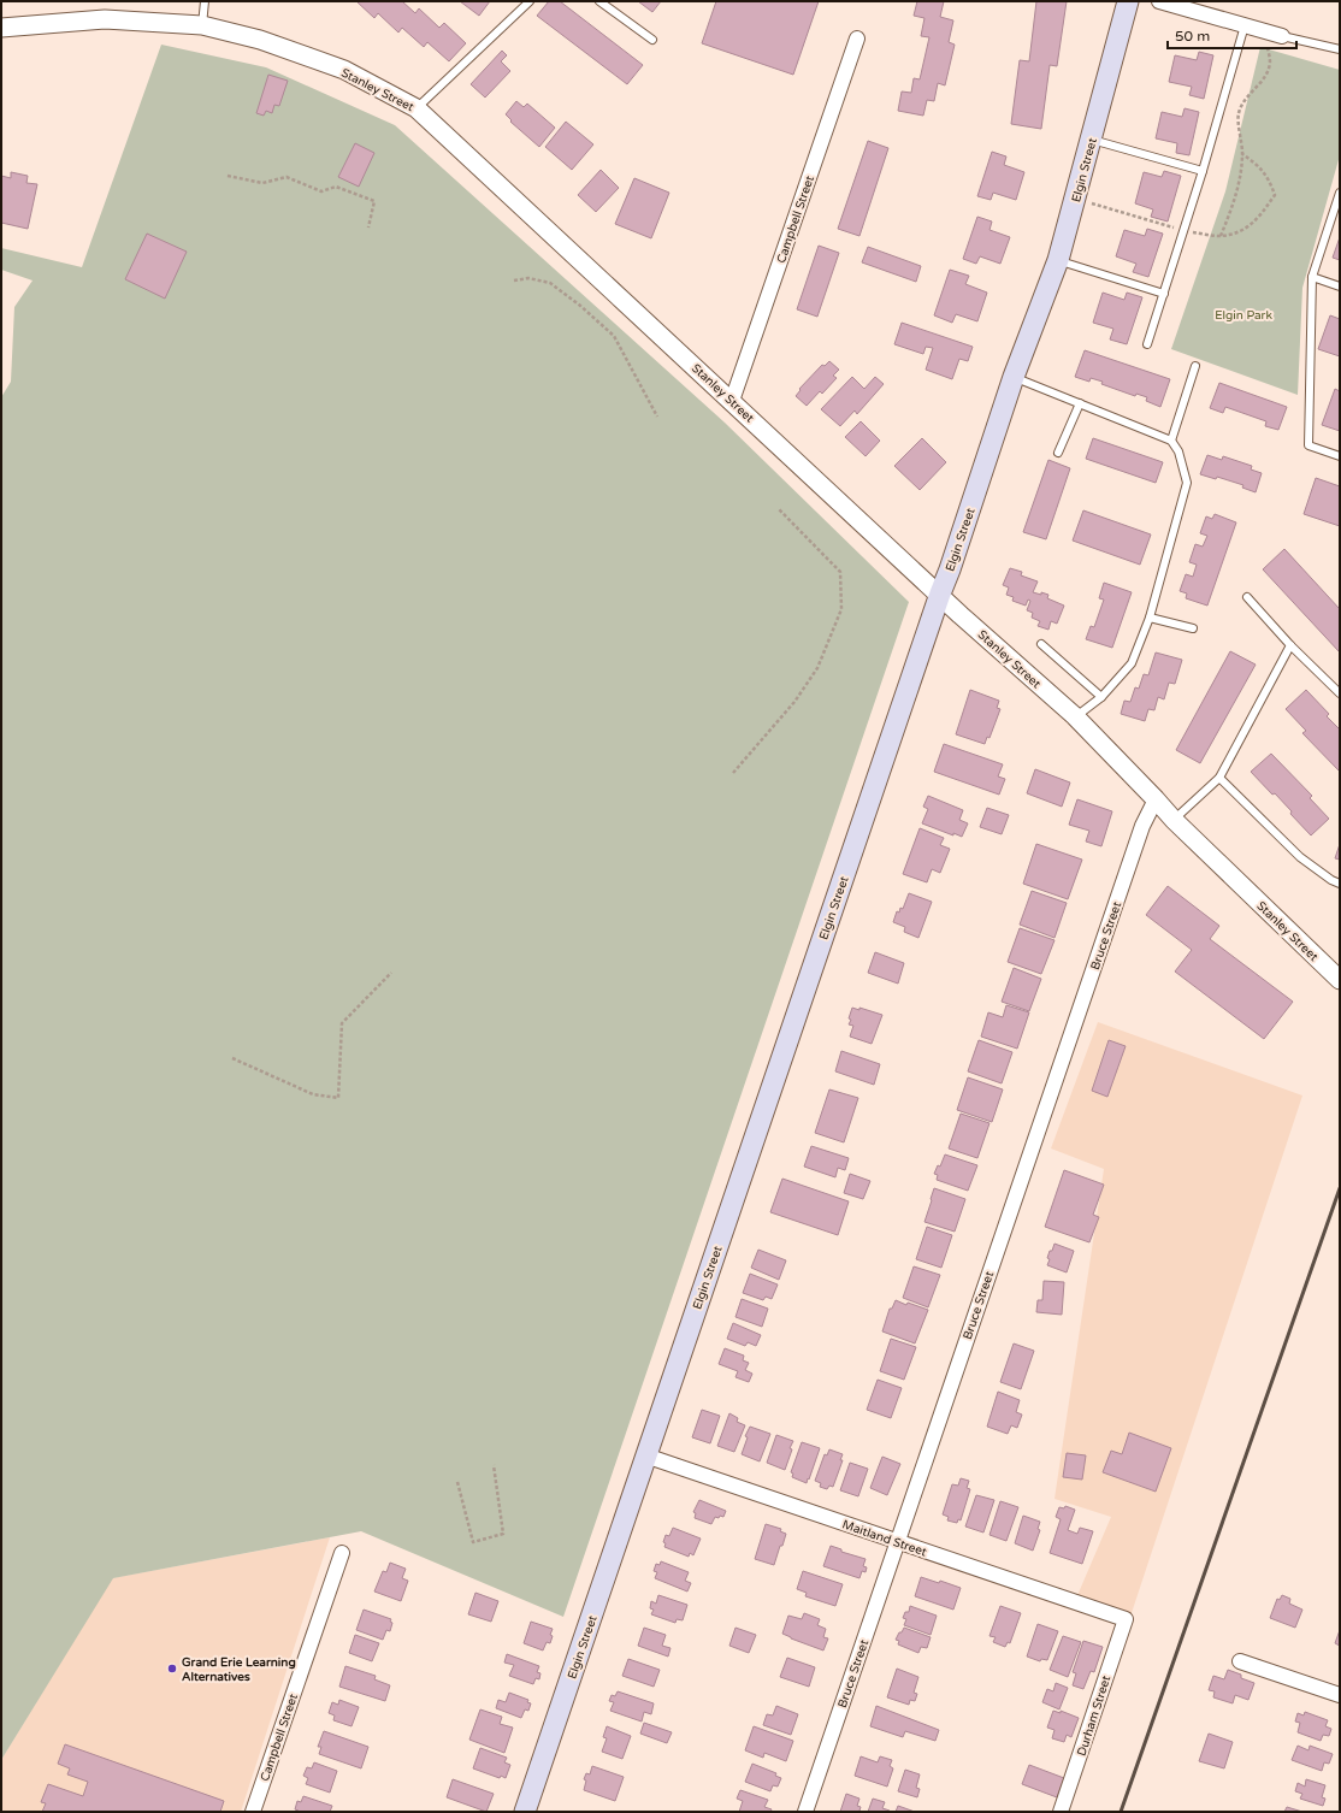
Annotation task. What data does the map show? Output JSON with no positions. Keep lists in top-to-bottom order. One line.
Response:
{"streets":{"main road":["Elgin Street"],"street":["Stanley Street","Campbell Street","Bruce Street","Maitland Street","Durham Street"]},"crossings":[["Stanley Street","Elgin Street"],["Stanley Street","Campbell Street"],["Stanley Street","Bruce Street"],["Elgin Street","Maitland Street"],["Bruce Street","Maitland Street"],["Maitland Street","Durham Street"]],"parks":["Elgin Park"],"places":["Grand Erie Learning Alternatives"],"scale_bar":"50 m"}
